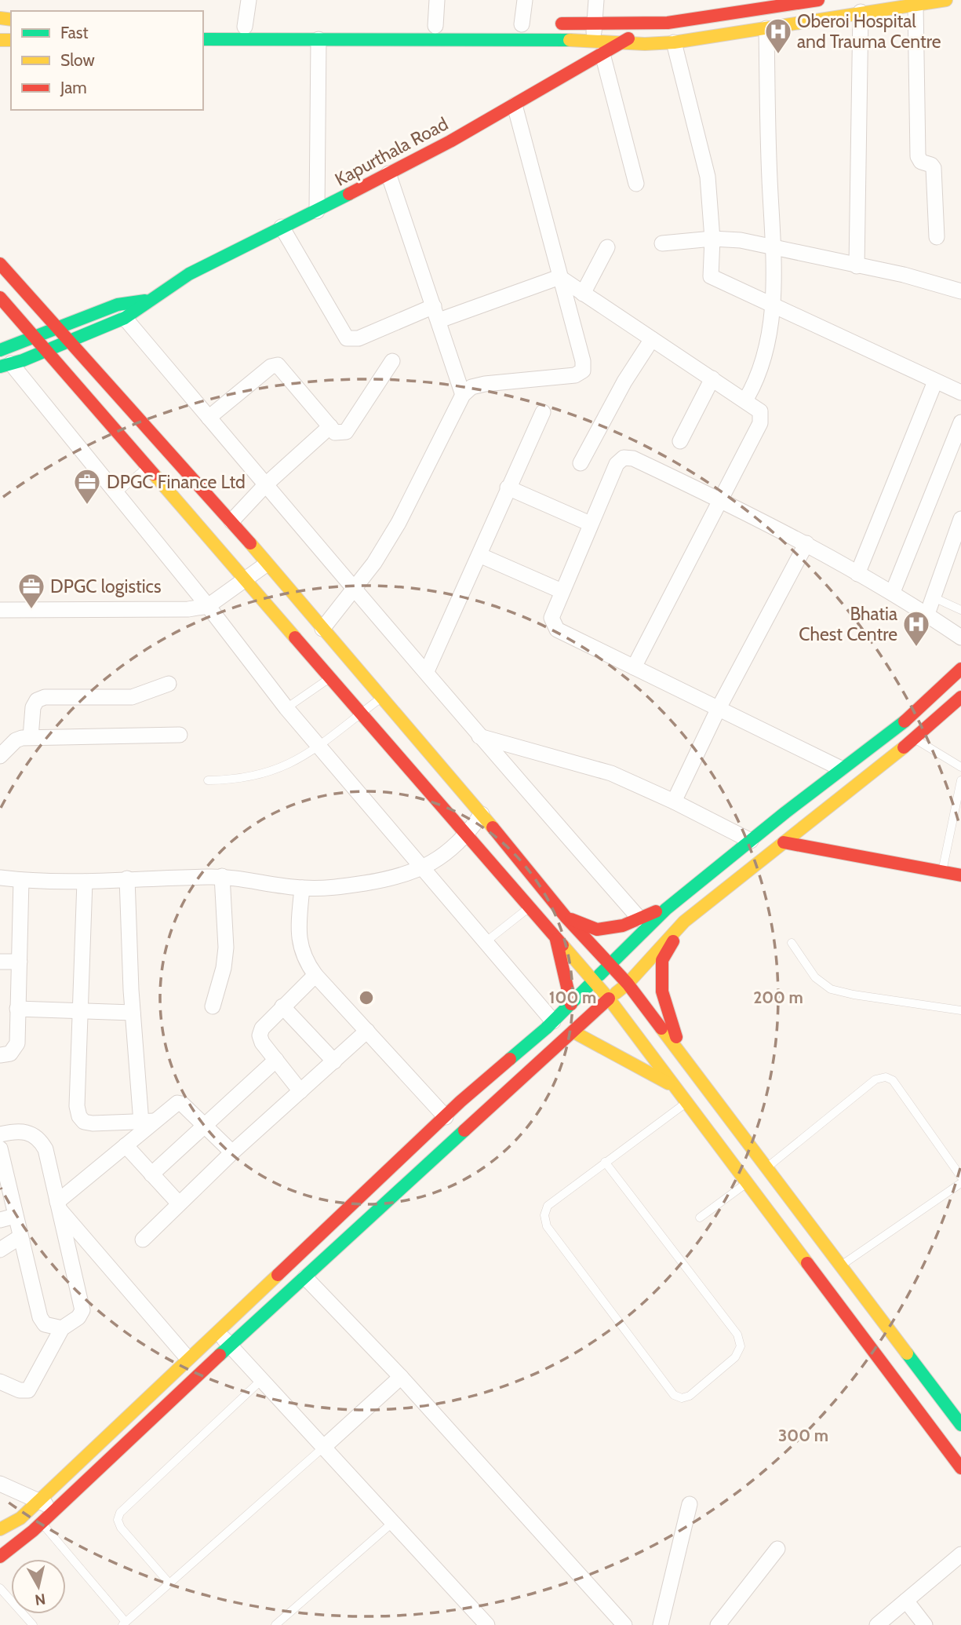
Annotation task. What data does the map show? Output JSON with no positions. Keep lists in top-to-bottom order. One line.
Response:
{"streets":{"main road":["Kapurthala Road"]},"places":{"hospital":["Oberoi Hospital and Trauma Centre","Bhatia Chest Centre"],"office":["DPGC Finance Ltd","DPGC logistics"]},"legend":["Fast","Slow","Jam"],"north":"bottom","rings":["100 m","200 m","300 m"]}
